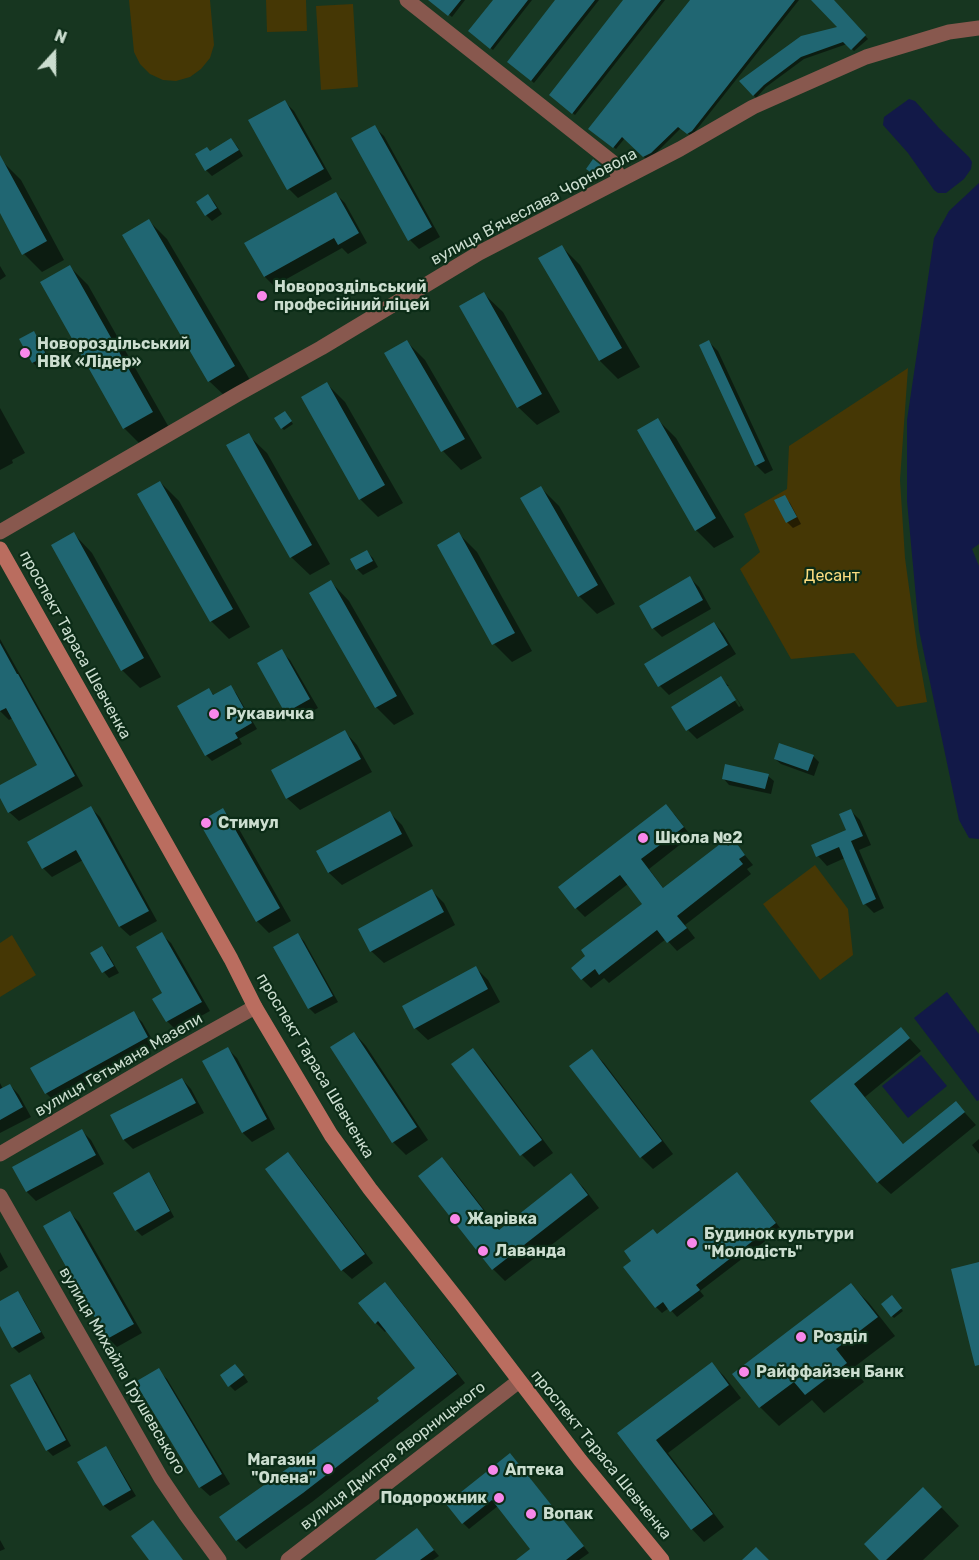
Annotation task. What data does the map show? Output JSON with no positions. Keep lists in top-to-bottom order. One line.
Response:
{"streets":{"street":["вулиця Вʼячеслава Чорновола","проспект Тараса Шевченка","вулиця Гетьмана Мазепи","вулиця Михайла Грушевського","вулиця Дмитра Яворницького"]},"crossings":[["проспект Тараса Шевченка","вулиця Гетьмана Мазепи"],["проспект Тараса Шевченка","вулиця Дмитра Яворницького"]],"parks":["Десант"],"places":["Новороздільський професійний ліцей","Новороздільський НВК «Лідер»","Рукавичка","Стимул","Школа №2","Жарівка","Будинок культури \"Молодість\"","Лаванда","Розділ","Райффайзен Банк","Магазин \"Олена\"","Аптека","Подорожник","Вопак"],"north":"top"}
